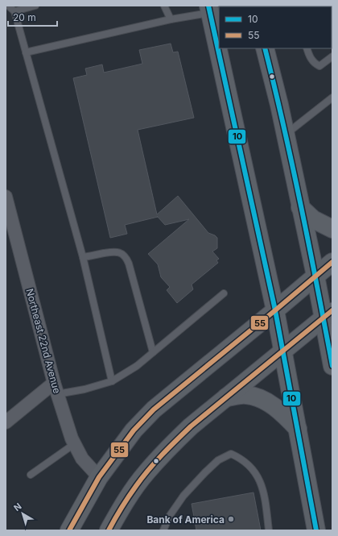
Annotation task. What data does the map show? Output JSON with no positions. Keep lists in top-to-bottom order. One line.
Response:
{"streets":{"street":["Northeast 22nd Avenue"]},"places":["Bank of America"],"lines":["transit line 10","transit line 55"],"legend":["10","55"],"scale_bar":"20 m","north":"top left"}
